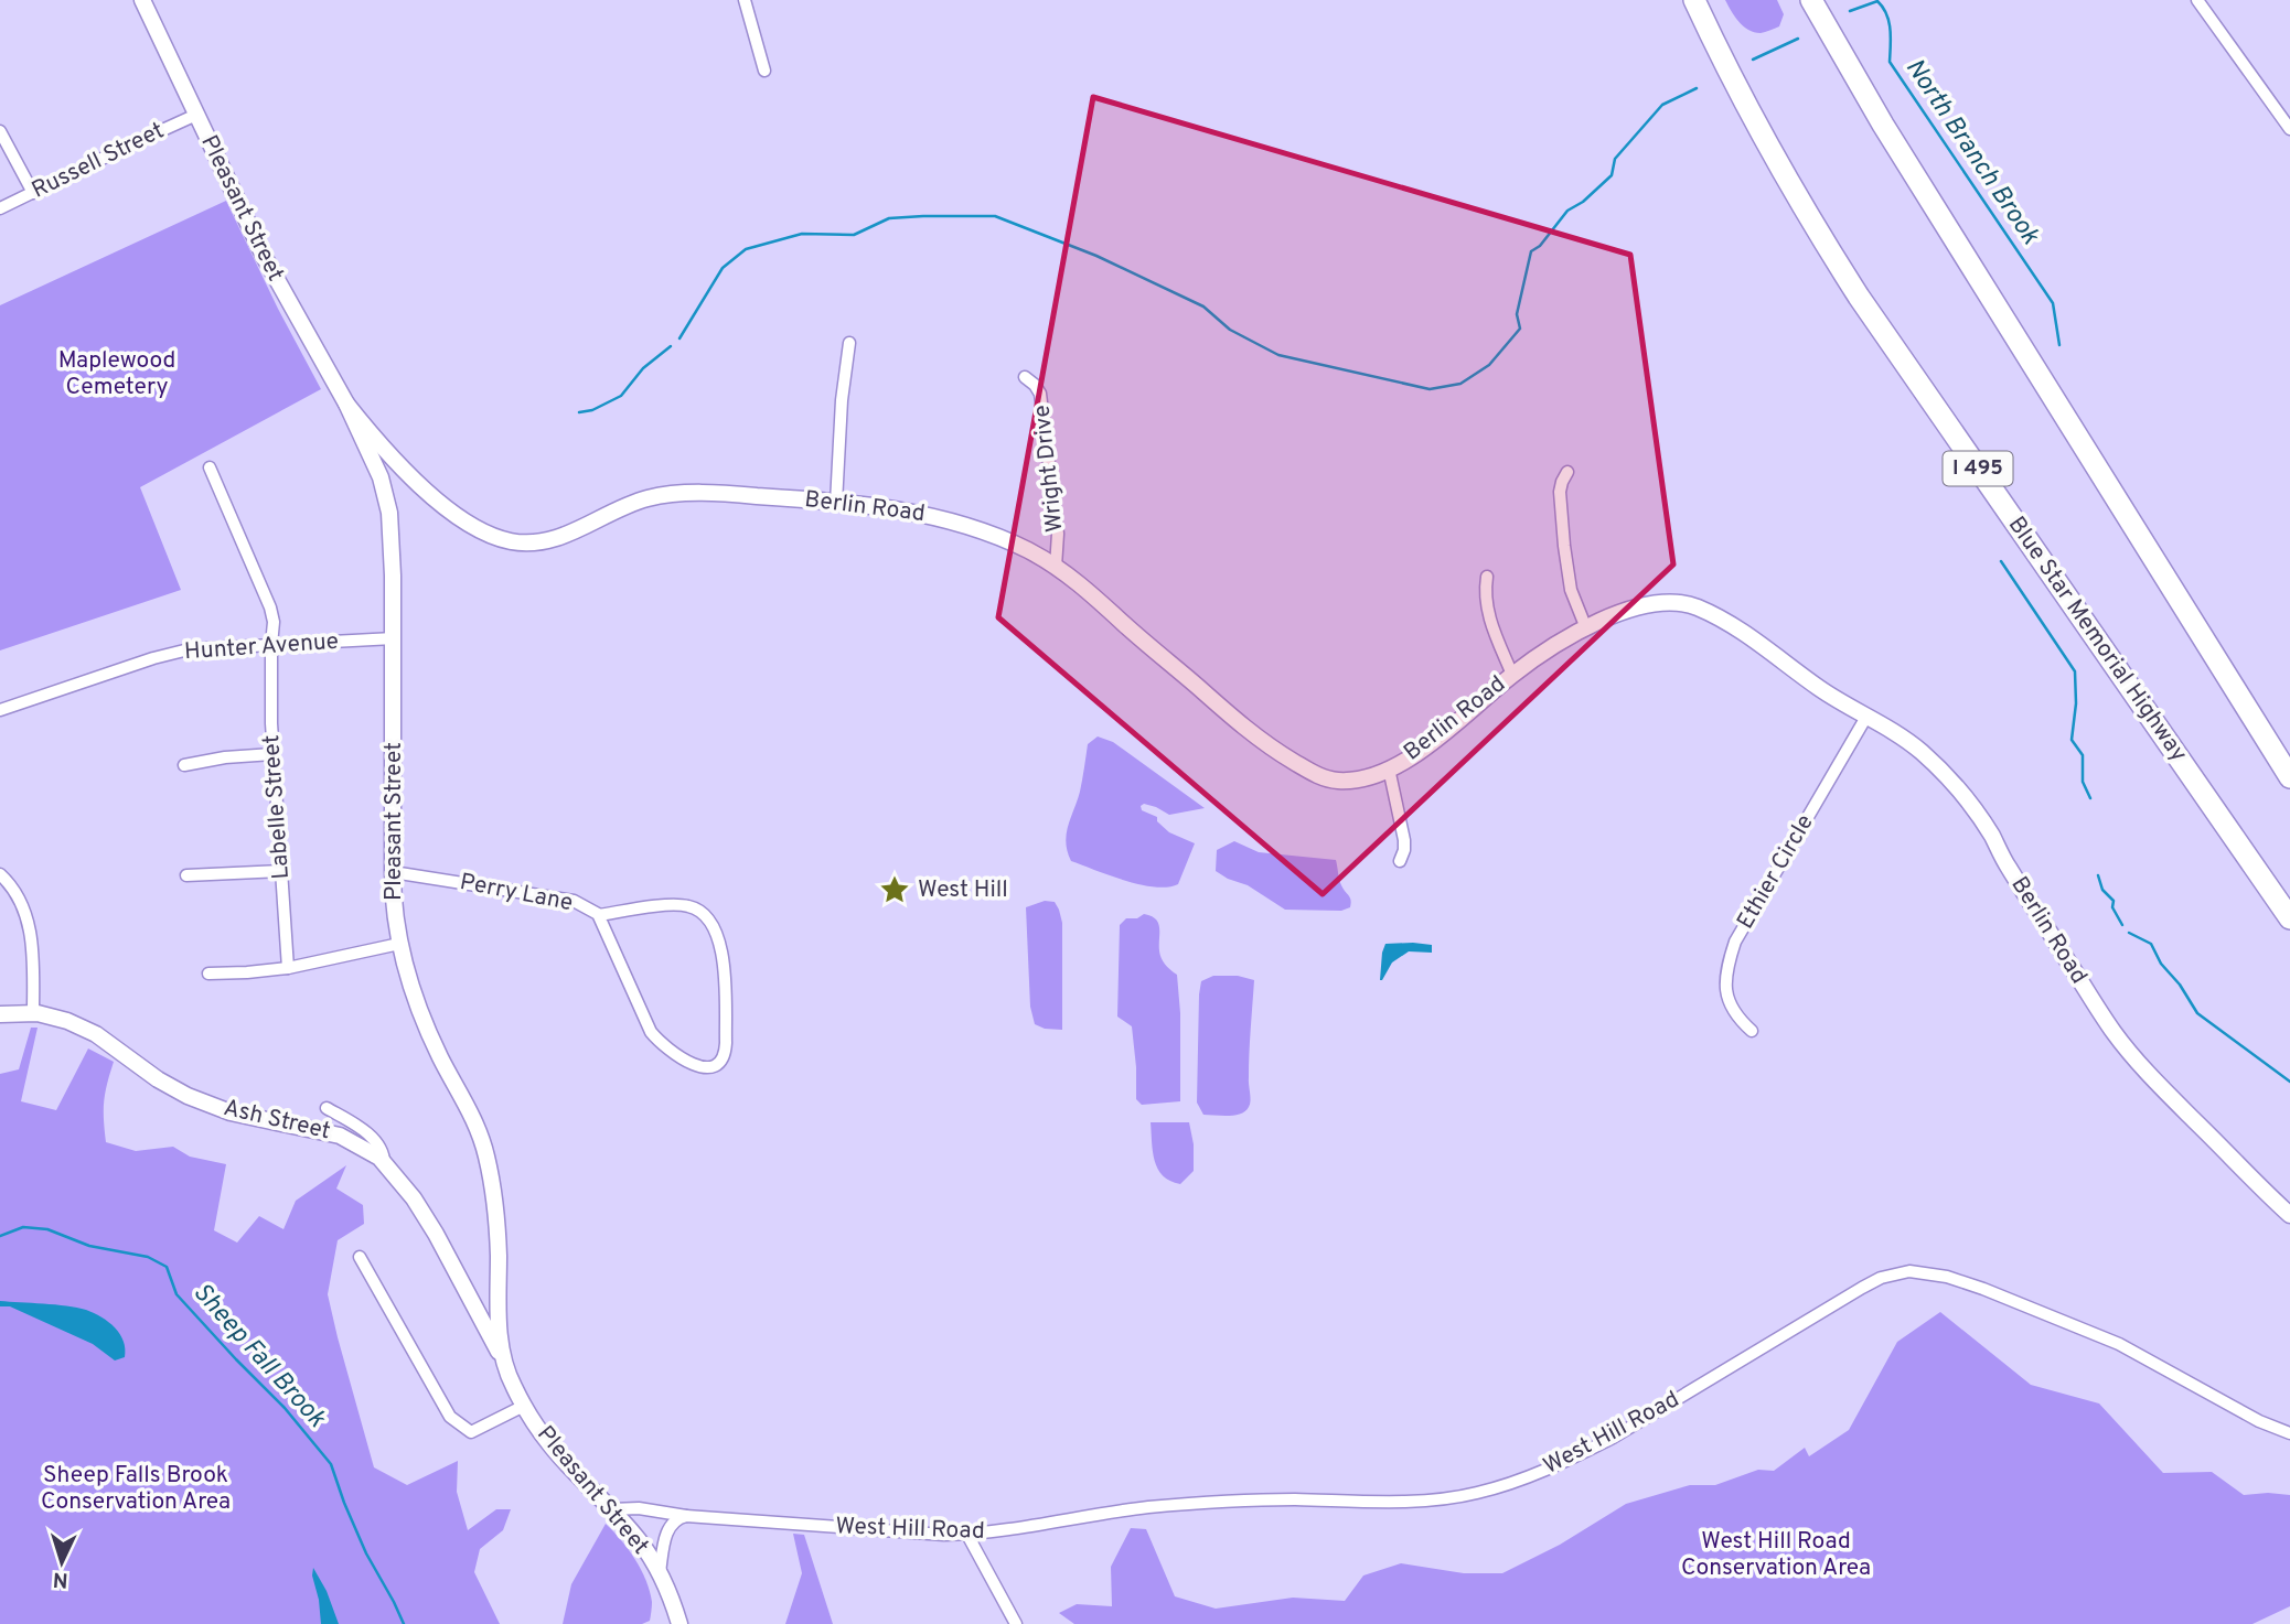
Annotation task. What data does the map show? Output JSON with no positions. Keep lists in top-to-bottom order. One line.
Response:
{"streets":{"highway":["I 495","Blue Star Memorial Highway"],"street":["Russell Street","Pleasant Street","Wright Drive","Berlin Road","Hunter Avenue","Labelle Street","Ethier Circle","Perry Lane","Ash Street","West Hill Road"]},"crossings":[["Russell Street","Pleasant Street"],["Pleasant Street","Berlin Road"],["Pleasant Street","Hunter Avenue"],["Pleasant Street","Perry Lane"],["Pleasant Street","Ash Street"],["Pleasant Street","West Hill Road"],["Wright Drive","Berlin Road"],["Berlin Road","Ethier Circle"],["Hunter Avenue","Labelle Street"]],"water":["North Branch Brook","Sheep Fall Brook"],"parks":["Maplewood Cemetery","Sheep Falls Brook Conservation Area","West Hill Road Conservation Area"],"places":{"place":["West Hill"]},"north":"bottom"}
